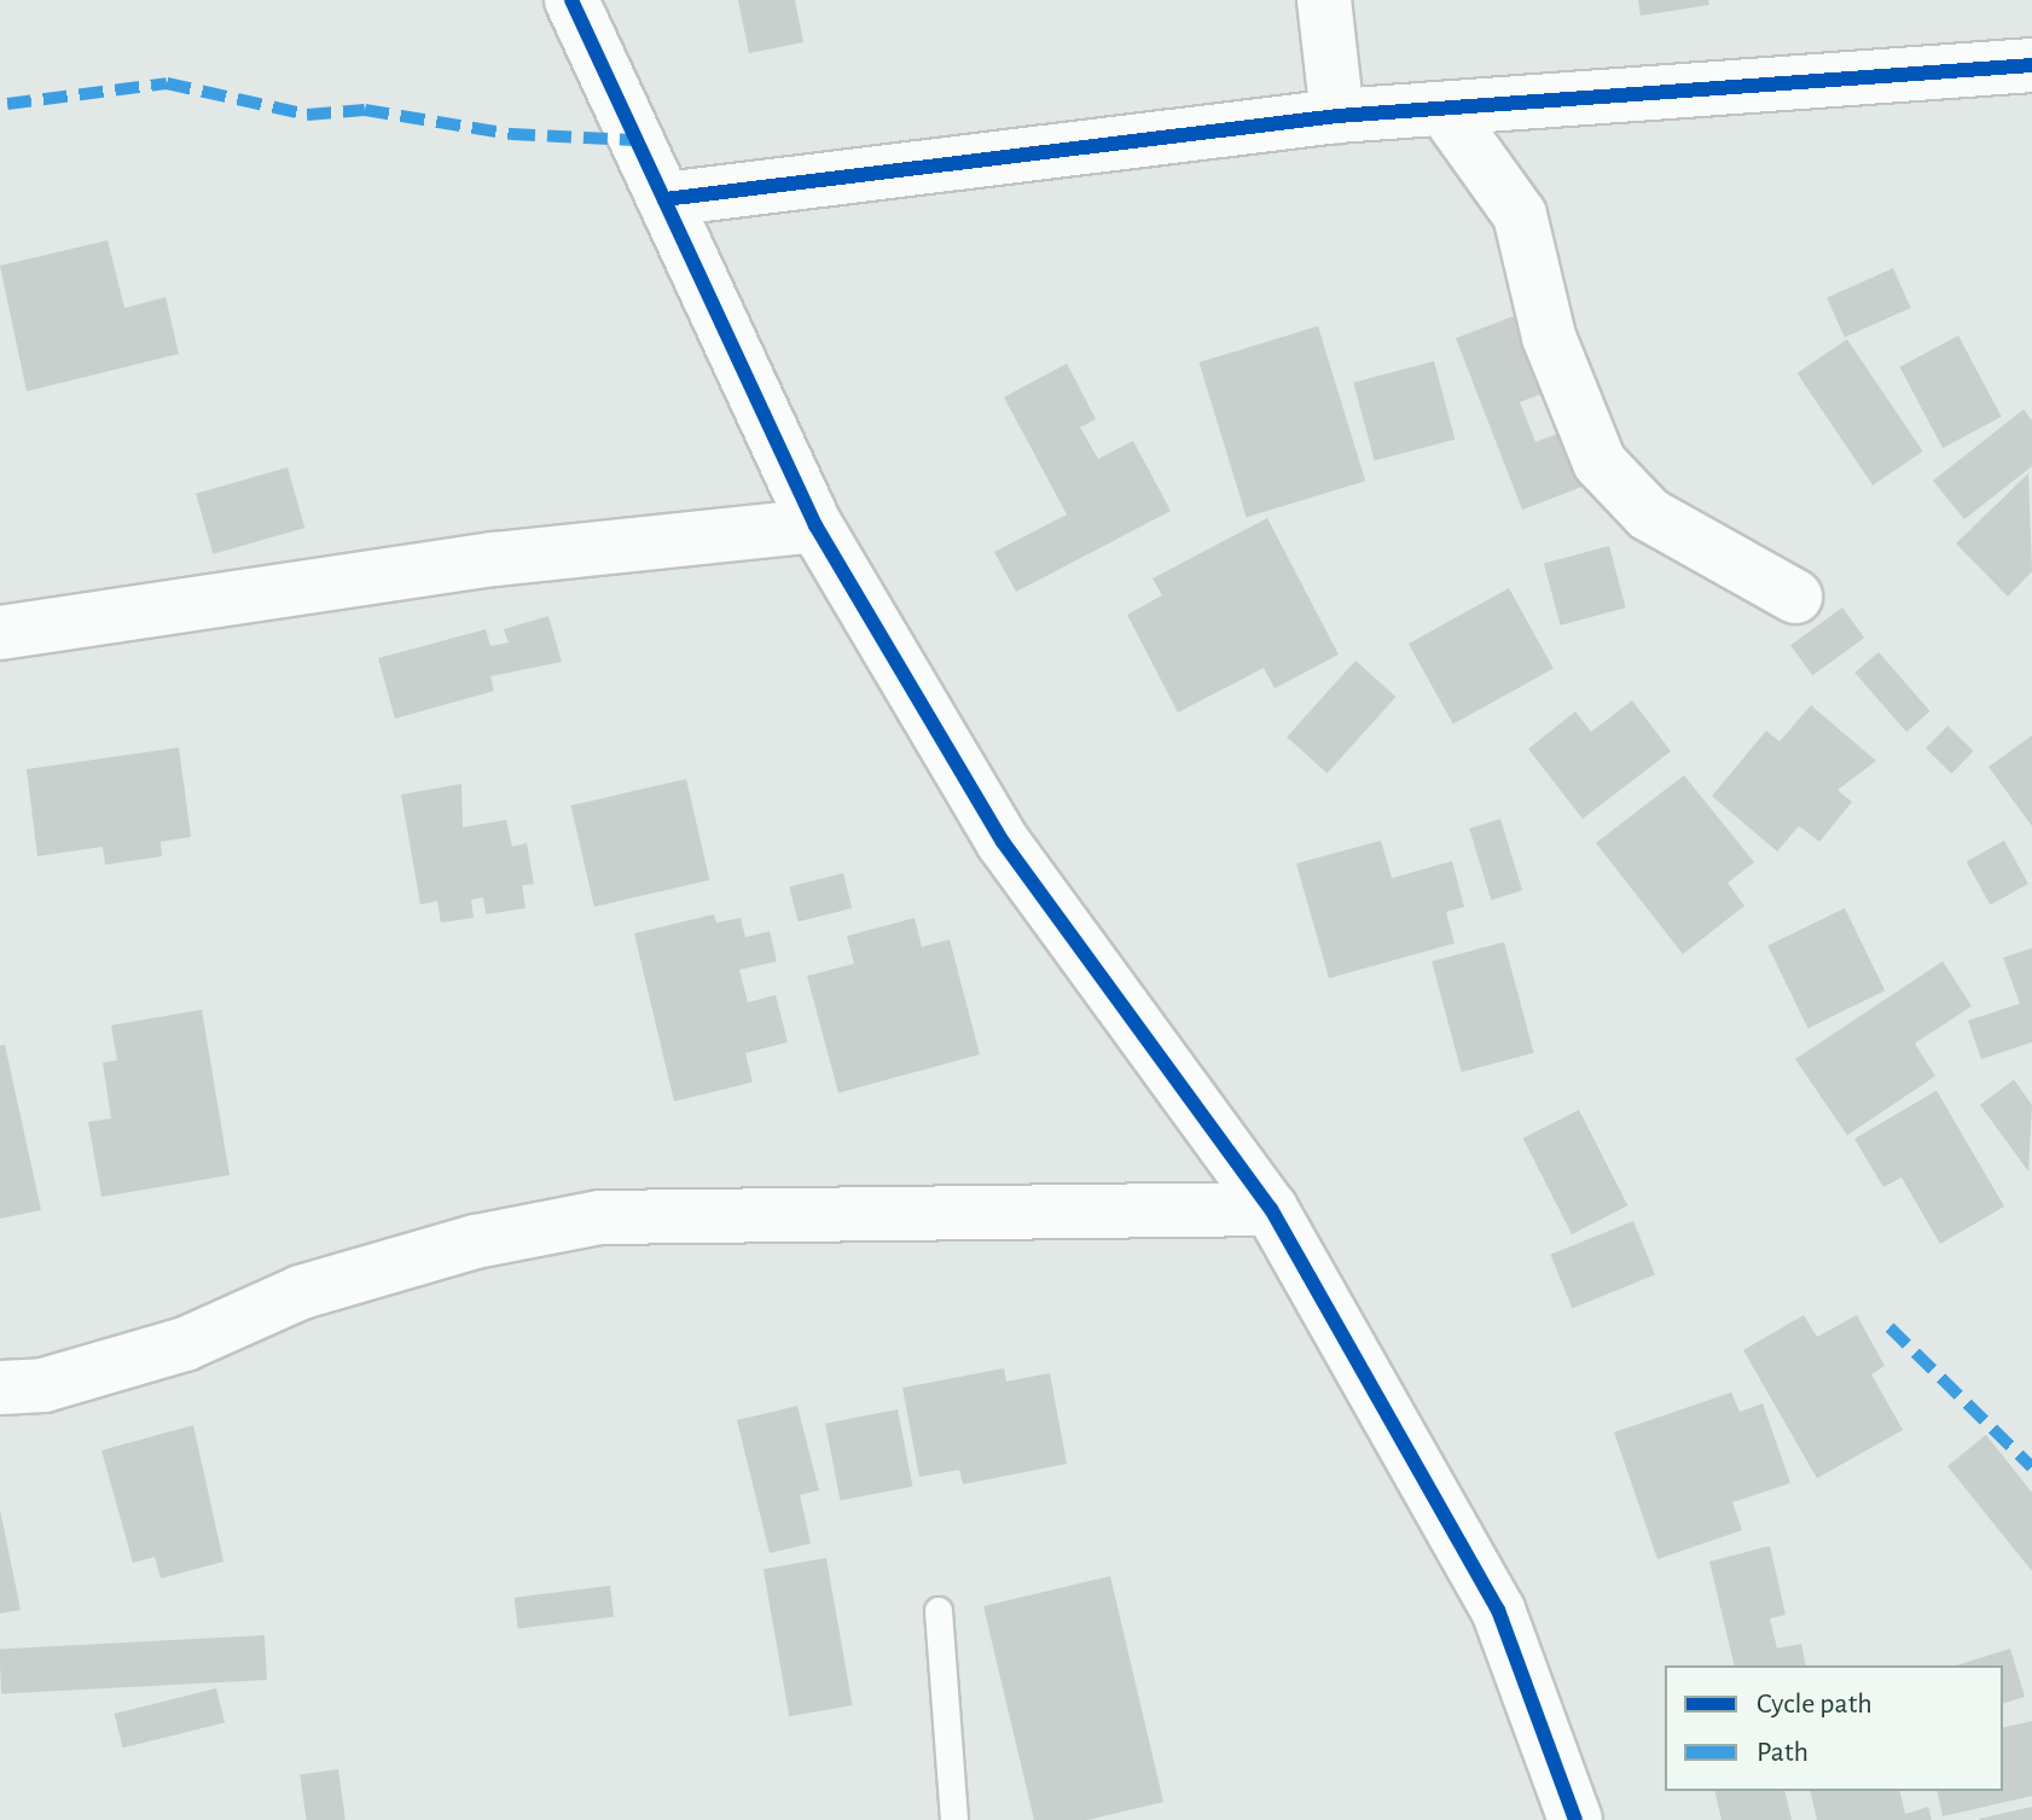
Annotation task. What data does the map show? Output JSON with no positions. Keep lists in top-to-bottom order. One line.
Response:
{"legend":["Cycle path","Path"]}
